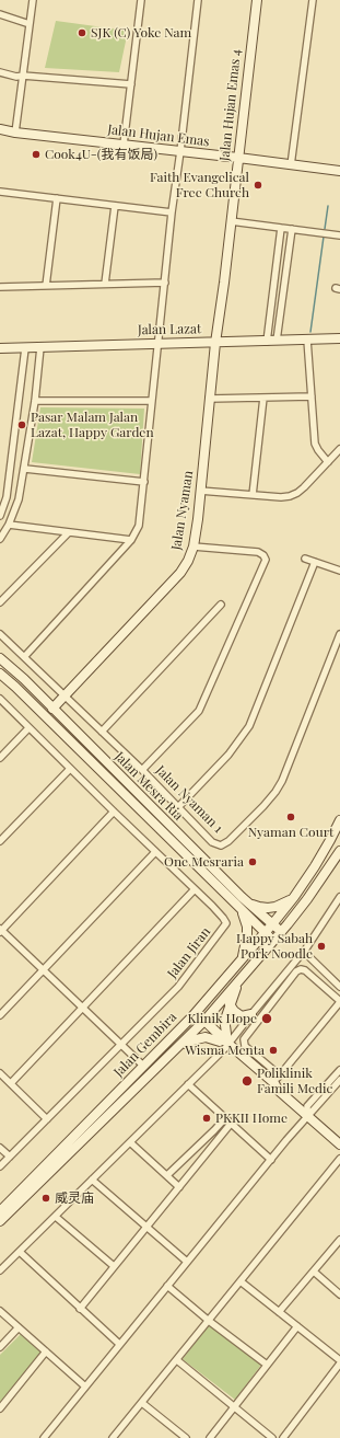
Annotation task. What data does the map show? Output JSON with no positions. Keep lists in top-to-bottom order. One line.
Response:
{"streets":{"main road":["Jalan Hujan Emas 4","Jalan Hujan Emas","Jalan Lazat","Jalan Nyaman","Jalan Mesra Ria","Jalan Gembira"],"street":["Jalan Nyaman 1","Jalan Jiran"]},"crossings":[["Jalan Hujan Emas 4","Jalan Hujan Emas"],["Jalan Hujan Emas 4","Jalan Lazat"],["Jalan Hujan Emas 4","Jalan Nyaman"],["Jalan Lazat","Jalan Nyaman"],["Jalan Nyaman","Jalan Mesra Ria"],["Jalan Nyaman","Jalan Nyaman 1"],["Jalan Mesra Ria","Jalan Gembira"]],"places":["SJK (C) Yoke Nam","Cook4U-(我有饭局)","Faith Evangelical Free Church","Pasar Malam Jalan Lazat, Happy Garden","Nyaman Court","One Mesraria","Happy Sabah Pork Noodle","Klinik Hope","Wisma Menta","Poliklinik Famili Medic","PKKII Home","威灵庙"]}
